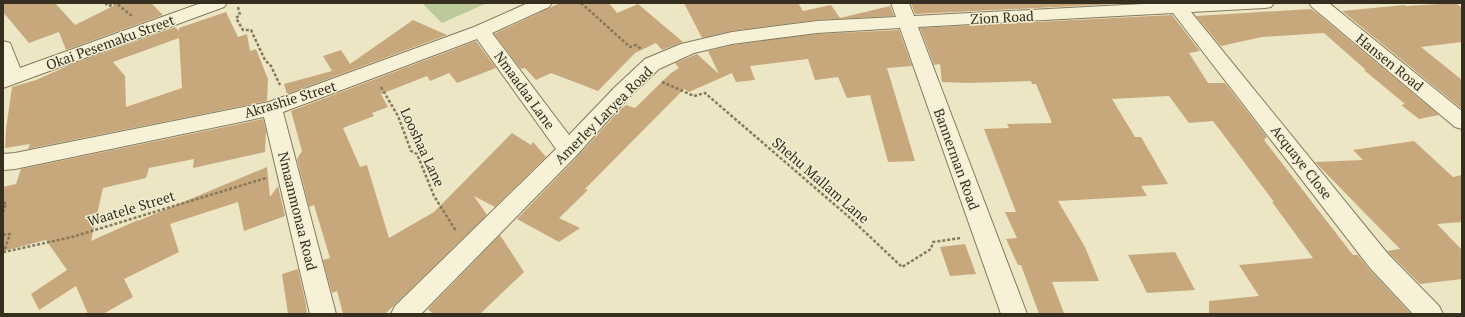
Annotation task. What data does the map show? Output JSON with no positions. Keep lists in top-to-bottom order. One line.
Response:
{"streets":{"street":["Zion Road","Okai Pesemaku Street","Hansen Road","Nmaadaa Lane","Akrashie Street","Amerley Laryea Road","Bannerman Road","Acquaye Close","Nmaanmonaa Road"],"path":["Looshaa Lane","Shehu Mallam Lane","Waatele Street"]},"crossings":[["Zion Road","Amerley Laryea Road"],["Zion Road","Bannerman Road"],["Zion Road","Acquaye Close"],["Nmaadaa Lane","Akrashie Street"],["Nmaadaa Lane","Amerley Laryea Road"],["Akrashie Street","Looshaa Lane"],["Akrashie Street","Nmaanmonaa Road"],["Amerley Laryea Road","Looshaa Lane"],["Amerley Laryea Road","Bannerman Road"],["Amerley Laryea Road","Shehu Mallam Lane"],["Bannerman Road","Shehu Mallam Lane"],["Waatele Street","Nmaanmonaa Road"]]}
